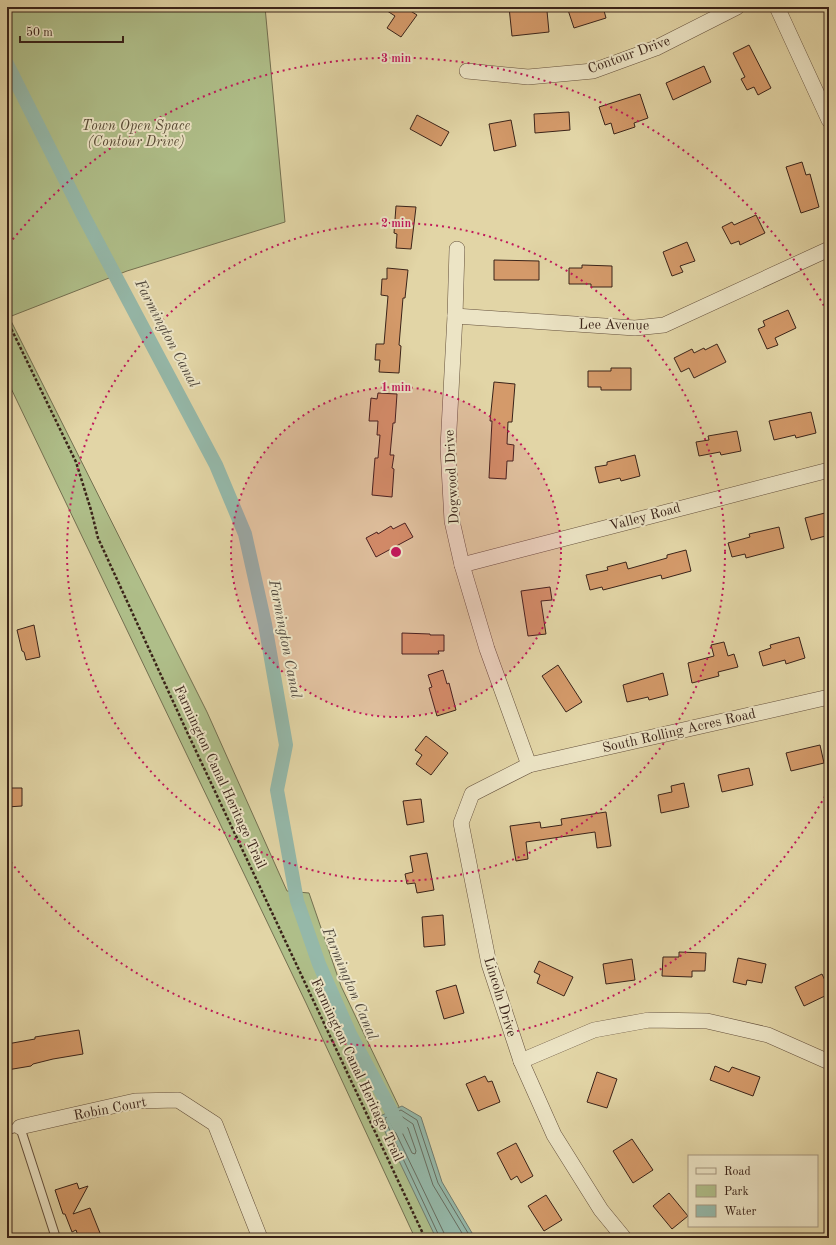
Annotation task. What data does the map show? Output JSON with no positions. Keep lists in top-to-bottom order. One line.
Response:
{"streets":{"street":["Contour Drive","Lee Avenue","Dogwood Drive","Valley Road","South Rolling Acres Road","Lincoln Drive","Robin Court"],"path":["Farmington Canal Heritage Trail"]},"crossings":[["Lee Avenue","Dogwood Drive"],["Dogwood Drive","Valley Road"],["Dogwood Drive","South Rolling Acres Road"],["Dogwood Drive","Lincoln Drive"],["South Rolling Acres Road","Lincoln Drive"]],"water":["Farmington Canal"],"parks":["Town Open Space (Contour Drive)"],"legend":["Road","Park","Water"],"scale_bar":"50 m","rings":["3 min","2 min","1 min"]}
